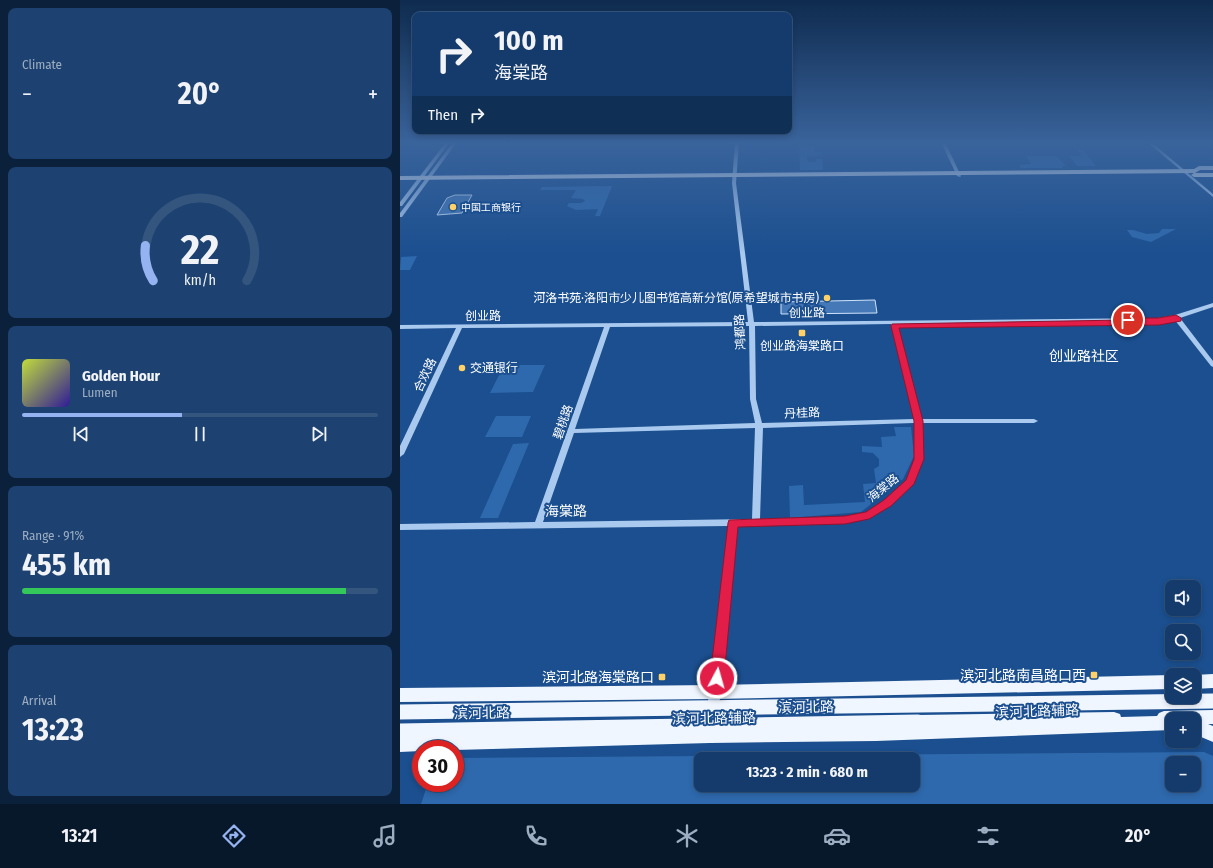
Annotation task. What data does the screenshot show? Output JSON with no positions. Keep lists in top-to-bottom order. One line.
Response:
{"streets":{"main road":["滨河北路","滨河北路辅路"],"street":["创业路","鸿都路","合欢路","丹桂路","碧桃路","海棠路"]},"crossings":[["创业路","鸿都路"],["创业路","合欢路"],["创业路","碧桃路"],["创业路","海棠路"],["鸿都路","丹桂路"],["鸿都路","海棠路"],["丹桂路","碧桃路"],["丹桂路","海棠路"],["碧桃路","海棠路"]],"districts":["创业路社区"],"places":{"other":["中国工商银行","河洛书苑·洛阳市少儿图书馆高新分馆(原希望城市书房)","交通银行"],"transit":["创业路海棠路口","滨河北路南昌路口西","滨河北路海棠路口"]},"page":{"tile":["Climate",["Range · 91%","455 km"],["Arrival","13:23"]],"turn":["100 m","海棠路"],"heat":["−","20°","+"],"then":"Then","song":["Golden Hour","Lumen"],"map_buttons":["+","−"],"limit":"30","trip":"13:23 · 2 min · 680 m","tabs":["13:21","20°"],"gauge":["22","km/h"]}}
